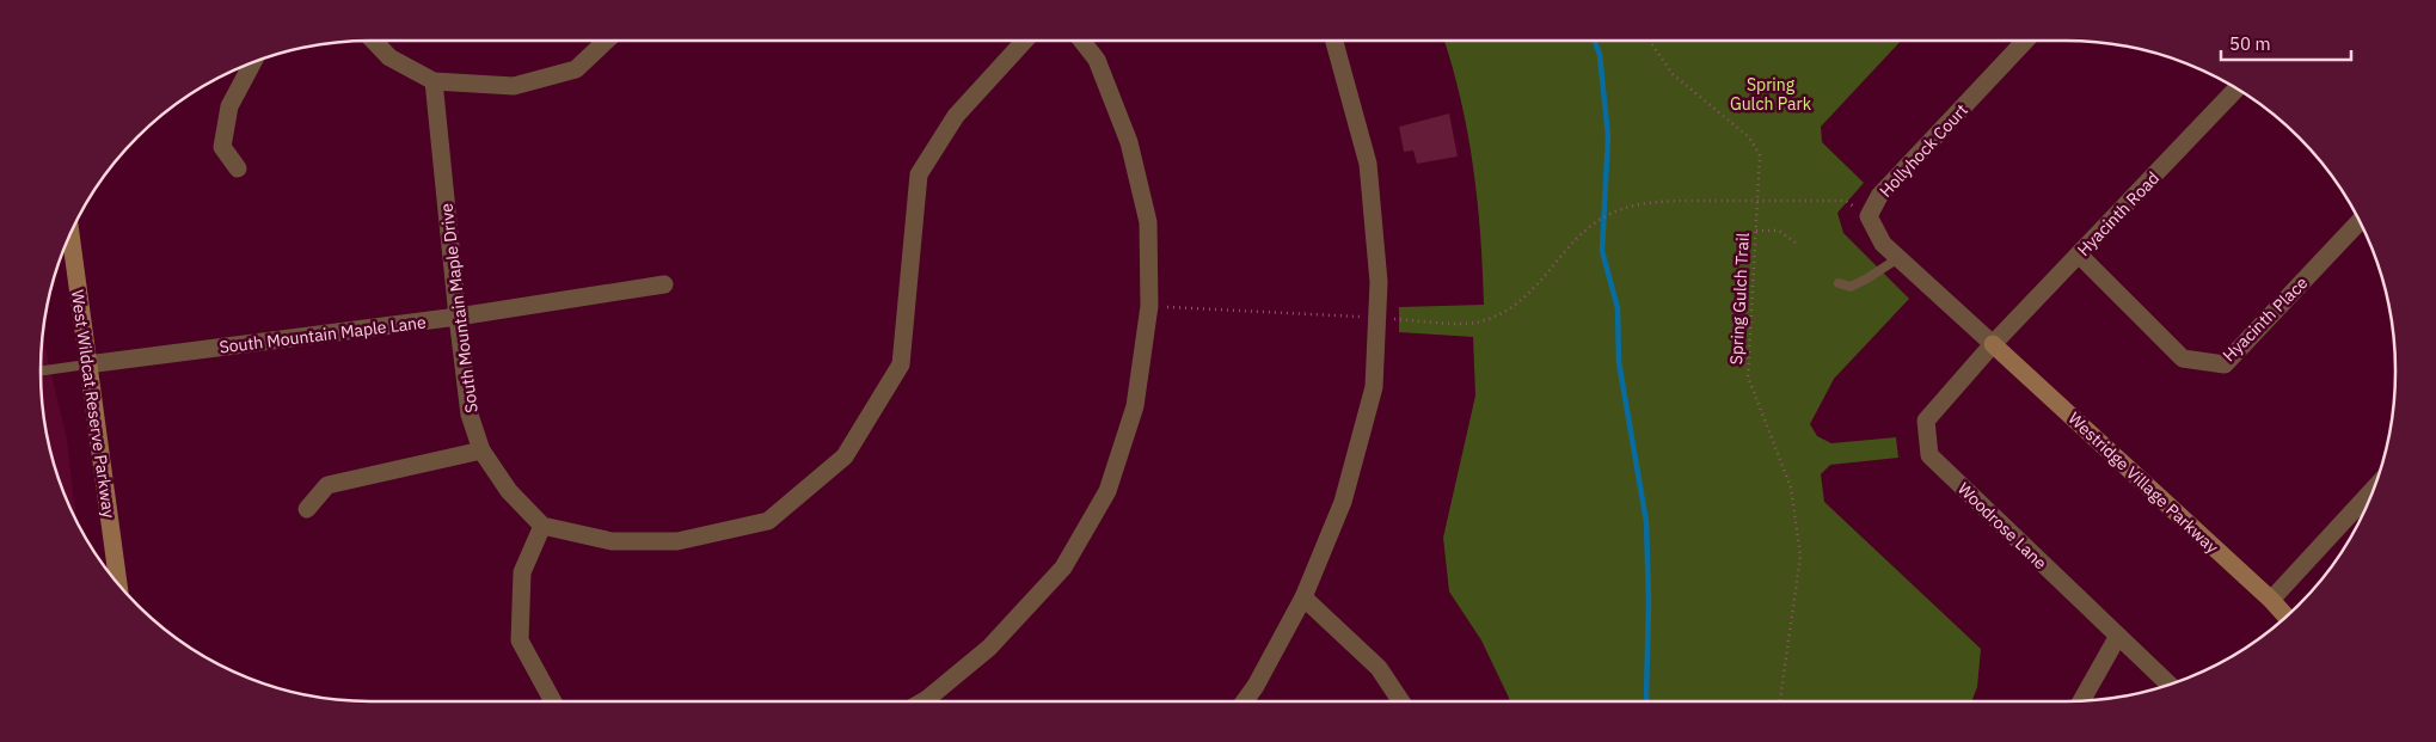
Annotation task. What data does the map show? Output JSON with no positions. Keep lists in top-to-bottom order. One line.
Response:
{"streets":{"street":["Hollyhock Court","Hyacinth Road","South Mountain Maple Drive","Hyacinth Place","South Mountain Maple Lane","West Wildcat Reserve Parkway","Westridge Village Parkway","Woodrose Lane"],"path":["Spring Gulch Trail"]},"crossings":[["Hyacinth Road","Hyacinth Place"],["Hyacinth Road","Westridge Village Parkway"],["Hyacinth Road","Woodrose Lane"],["South Mountain Maple Drive","South Mountain Maple Lane"],["South Mountain Maple Lane","West Wildcat Reserve Parkway"],["Westridge Village Parkway","Woodrose Lane"]],"parks":["Spring Gulch Park"],"scale_bar":"50 m"}
